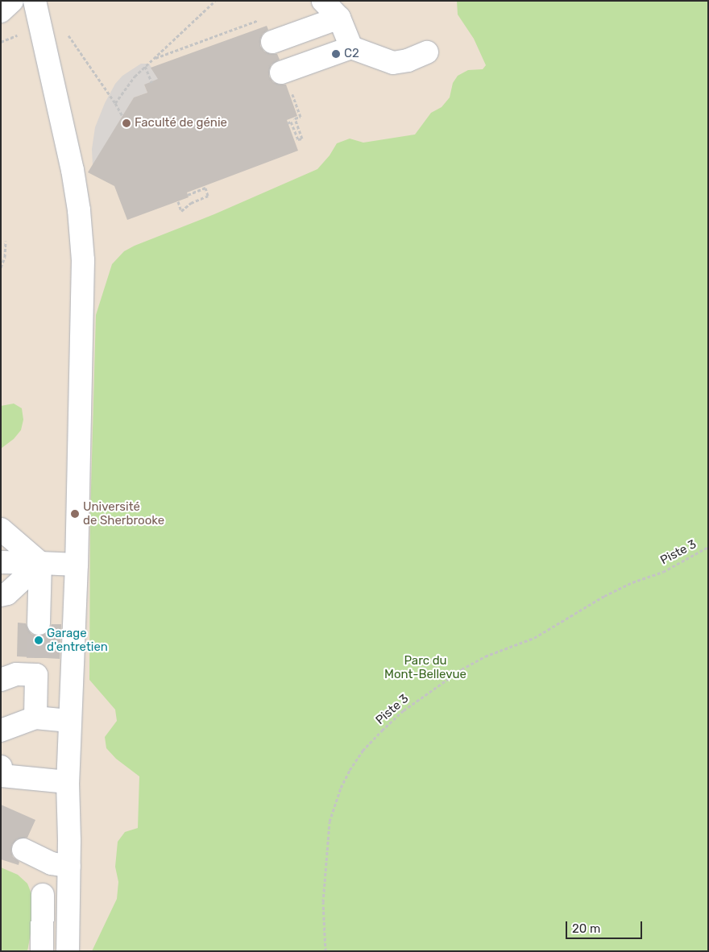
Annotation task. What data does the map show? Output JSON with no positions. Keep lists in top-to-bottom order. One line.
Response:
{"streets":{"path":["Piste 3"]},"parks":["Parc du Mont-Bellevue"],"places":["C2","Faculté de génie","Université de Sherbrooke","Garage d'entretien"],"scale_bar":"20 m"}
